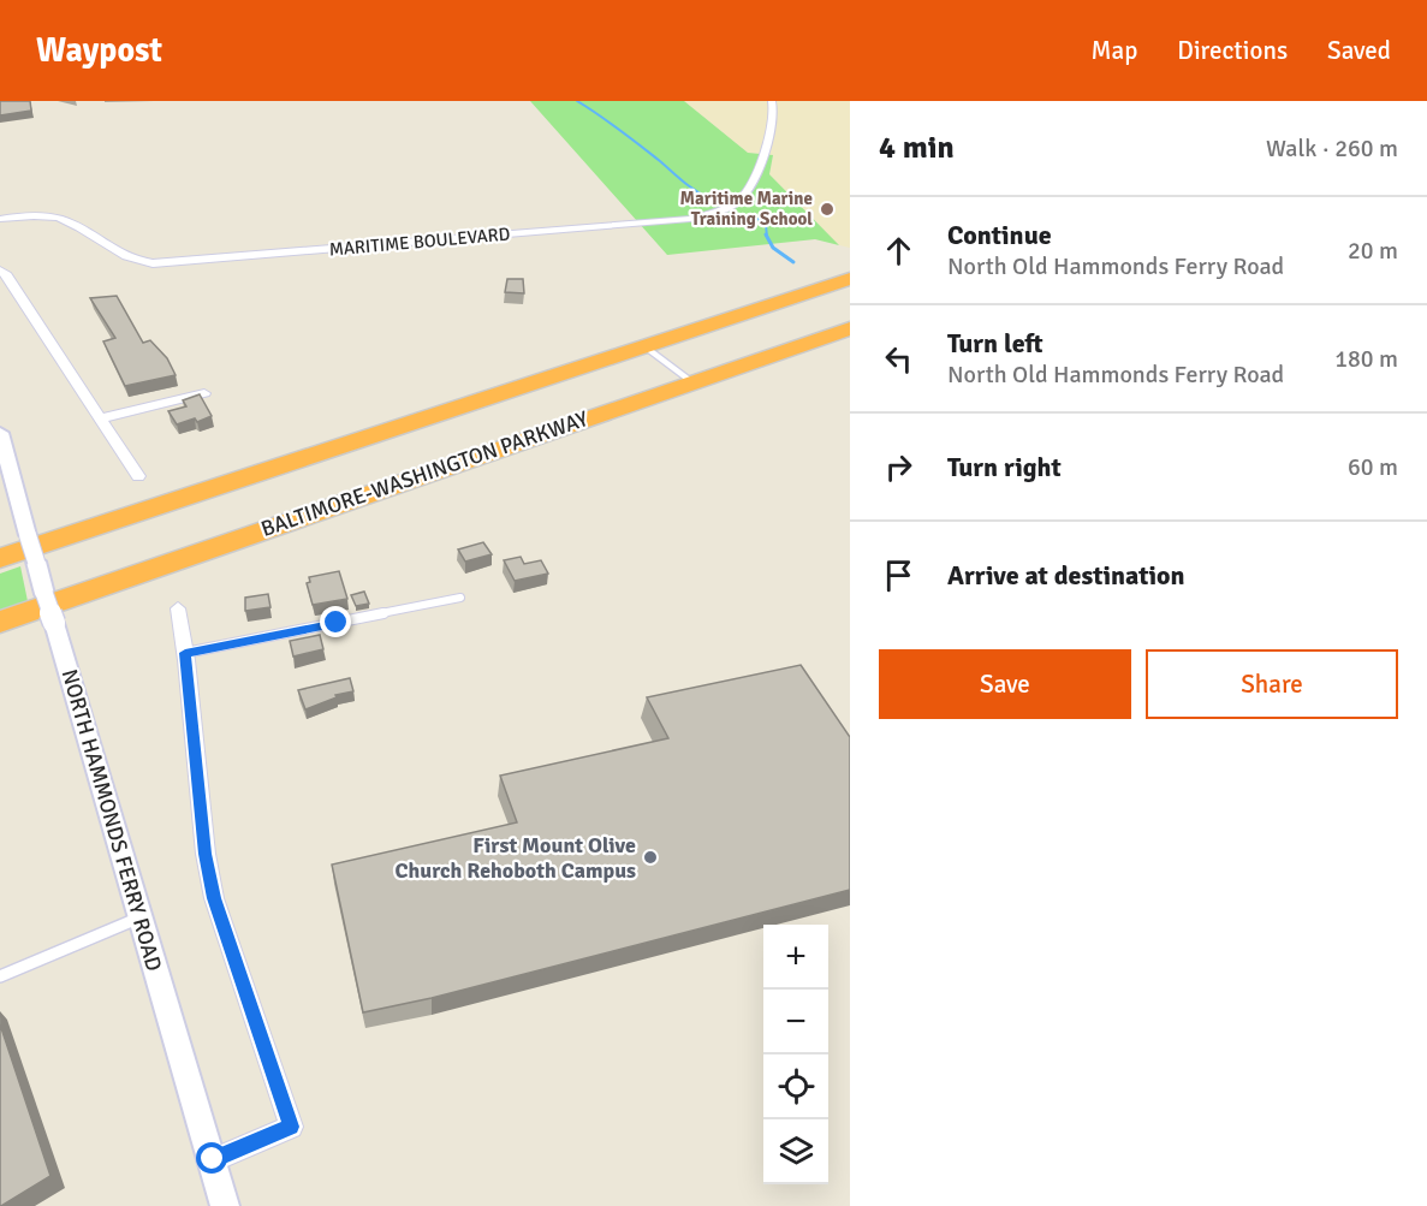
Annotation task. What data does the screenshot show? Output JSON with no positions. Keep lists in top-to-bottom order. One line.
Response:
{"streets":{"highway":["BALTIMORE-WASHINGTON PARKWAY"],"street":["MARITIME BOULEVARD","NORTH HAMMONDS FERRY ROAD"]},"places":["Maritime Marine Training School","First Mount Olive Church Rehoboth Campus"],"page":{"header":"Waypost","nav":["Map","Directions","Saved"],"heading":["4 min","Walk · 260 m"],"list":[["Continue","North Old Hammonds Ferry Road","20 m"],["Turn left","North Old Hammonds Ferry Road","180 m"],["Turn right","60 m"],"Arrive at destination"],"buttons":["Save","Share"],"map_buttons":["+","−"]}}
